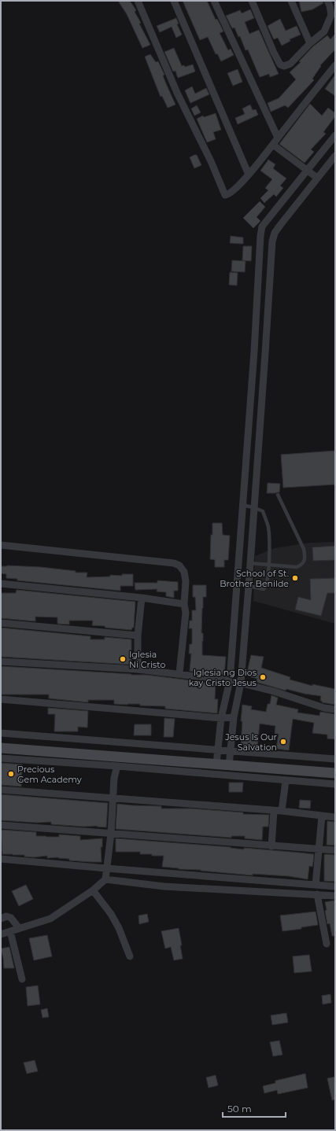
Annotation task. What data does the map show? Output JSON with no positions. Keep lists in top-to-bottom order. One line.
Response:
{"places":["School of St. Brother Benilde","Iglesia Ni Cristo","Iglesia ng Dios kay Cristo Jesus","Jesus Is Our Salvation","Precious Gem Academy"],"scale_bar":"50 m"}
